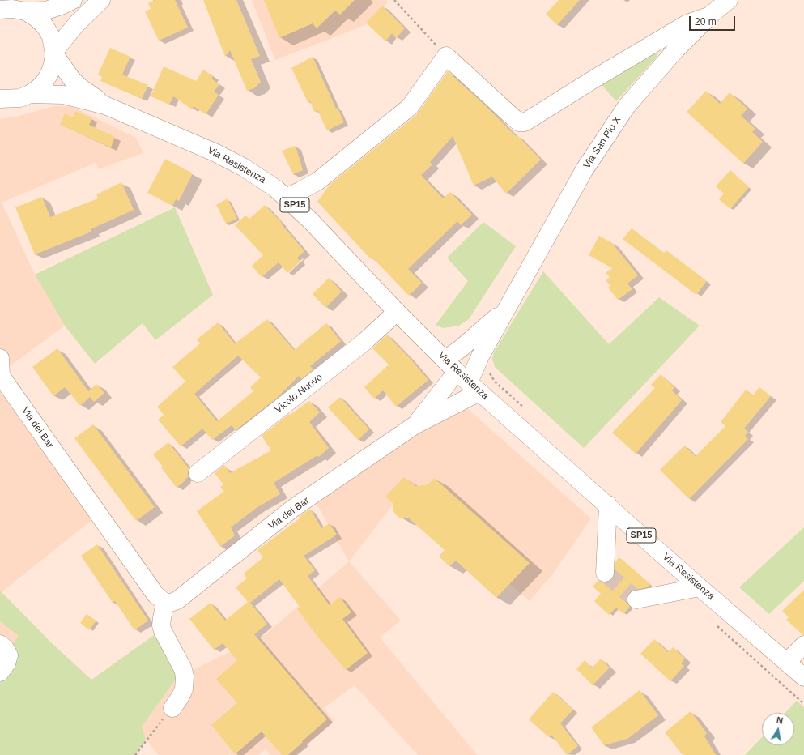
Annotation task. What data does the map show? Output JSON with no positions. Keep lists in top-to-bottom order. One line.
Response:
{"streets":{"street":["Via San Pio X","Via Resistenza","SP15","Vicolo Nuovo","Via dei Bar"]},"crossings":[["Via San Pio X","Via Resistenza"],["Via San Pio X","Via dei Bar"],["Via Resistenza","SP15"],["Via Resistenza","Vicolo Nuovo"],["Via Resistenza","Via dei Bar"]],"scale_bar":"20 m","north":"top"}
